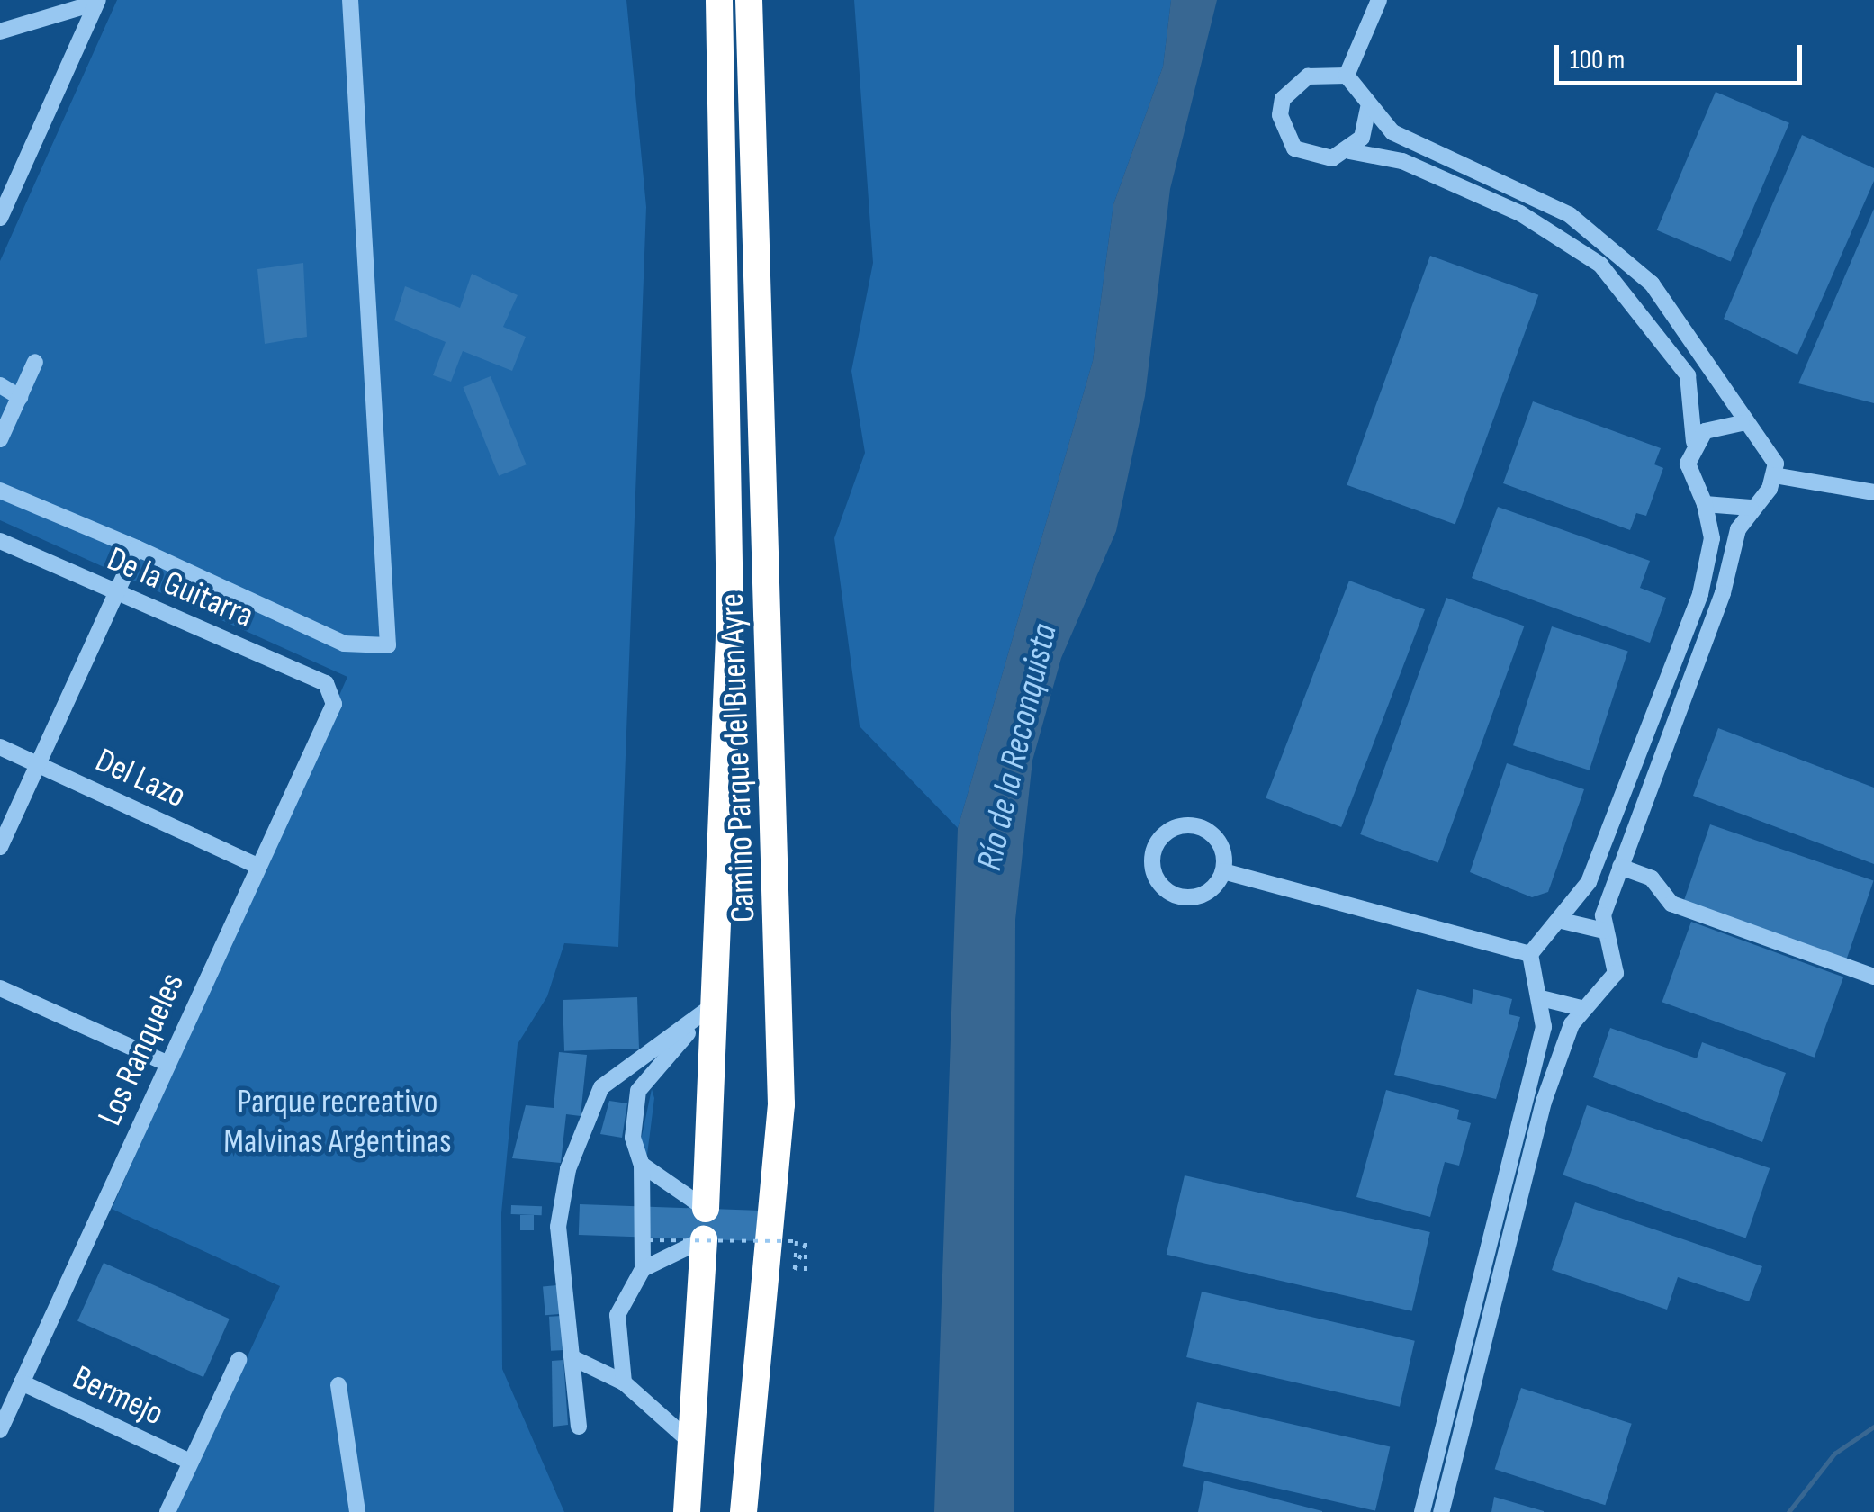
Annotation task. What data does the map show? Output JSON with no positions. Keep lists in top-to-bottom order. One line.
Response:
{"streets":{"highway":["Camino Parque del Buen Ayre"],"street":["De la Guitarra","Del Lazo","Los Ranqueles","Bermejo"]},"crossings":[["De la Guitarra","Los Ranqueles"],["Del Lazo","Los Ranqueles"],["Los Ranqueles","Bermejo"]],"water":["Río de la Reconquista"],"parks":["Parque recreativo Malvinas Argentinas"],"scale_bar":"100 m"}
